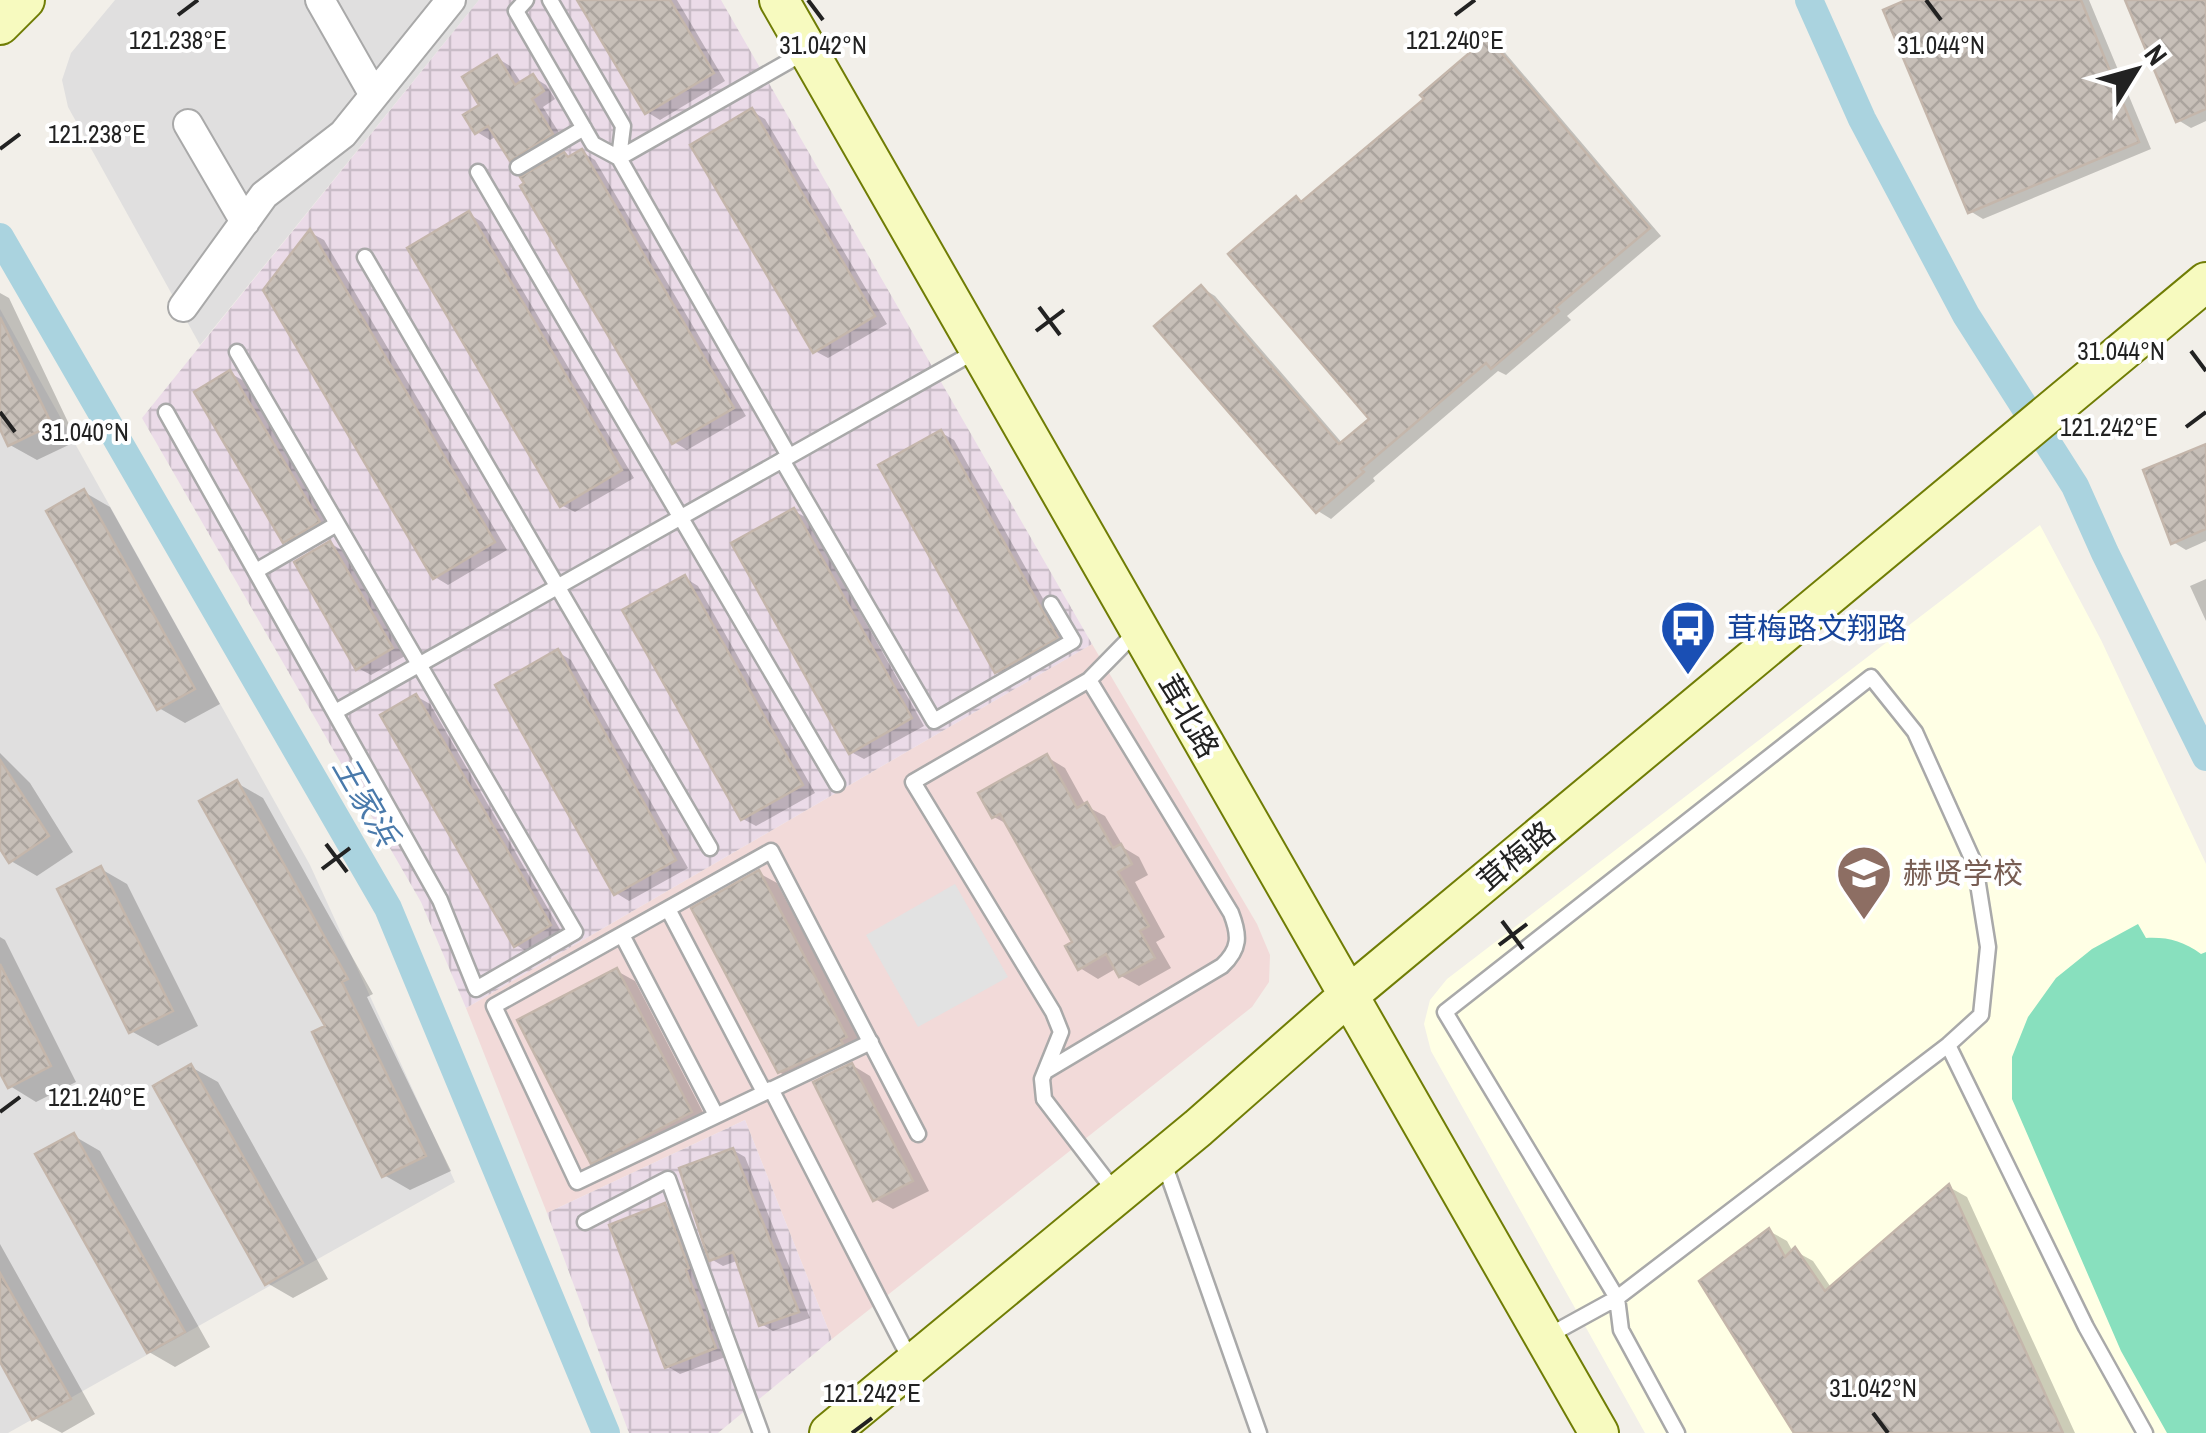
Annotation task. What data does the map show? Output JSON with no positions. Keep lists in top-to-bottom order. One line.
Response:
{"streets":{"street":["茸北路","茸梅路"]},"crossings":[["茸北路","茸梅路"]],"water":["王家浜"],"places":{"bus stop":["茸梅路文翔路"],"school or university":["赫贤学校"]},"north":"top right","coordinates":["121.238°E","121.240°E","31.042°N","31.044°N","121.242°E","31.040°N"]}
